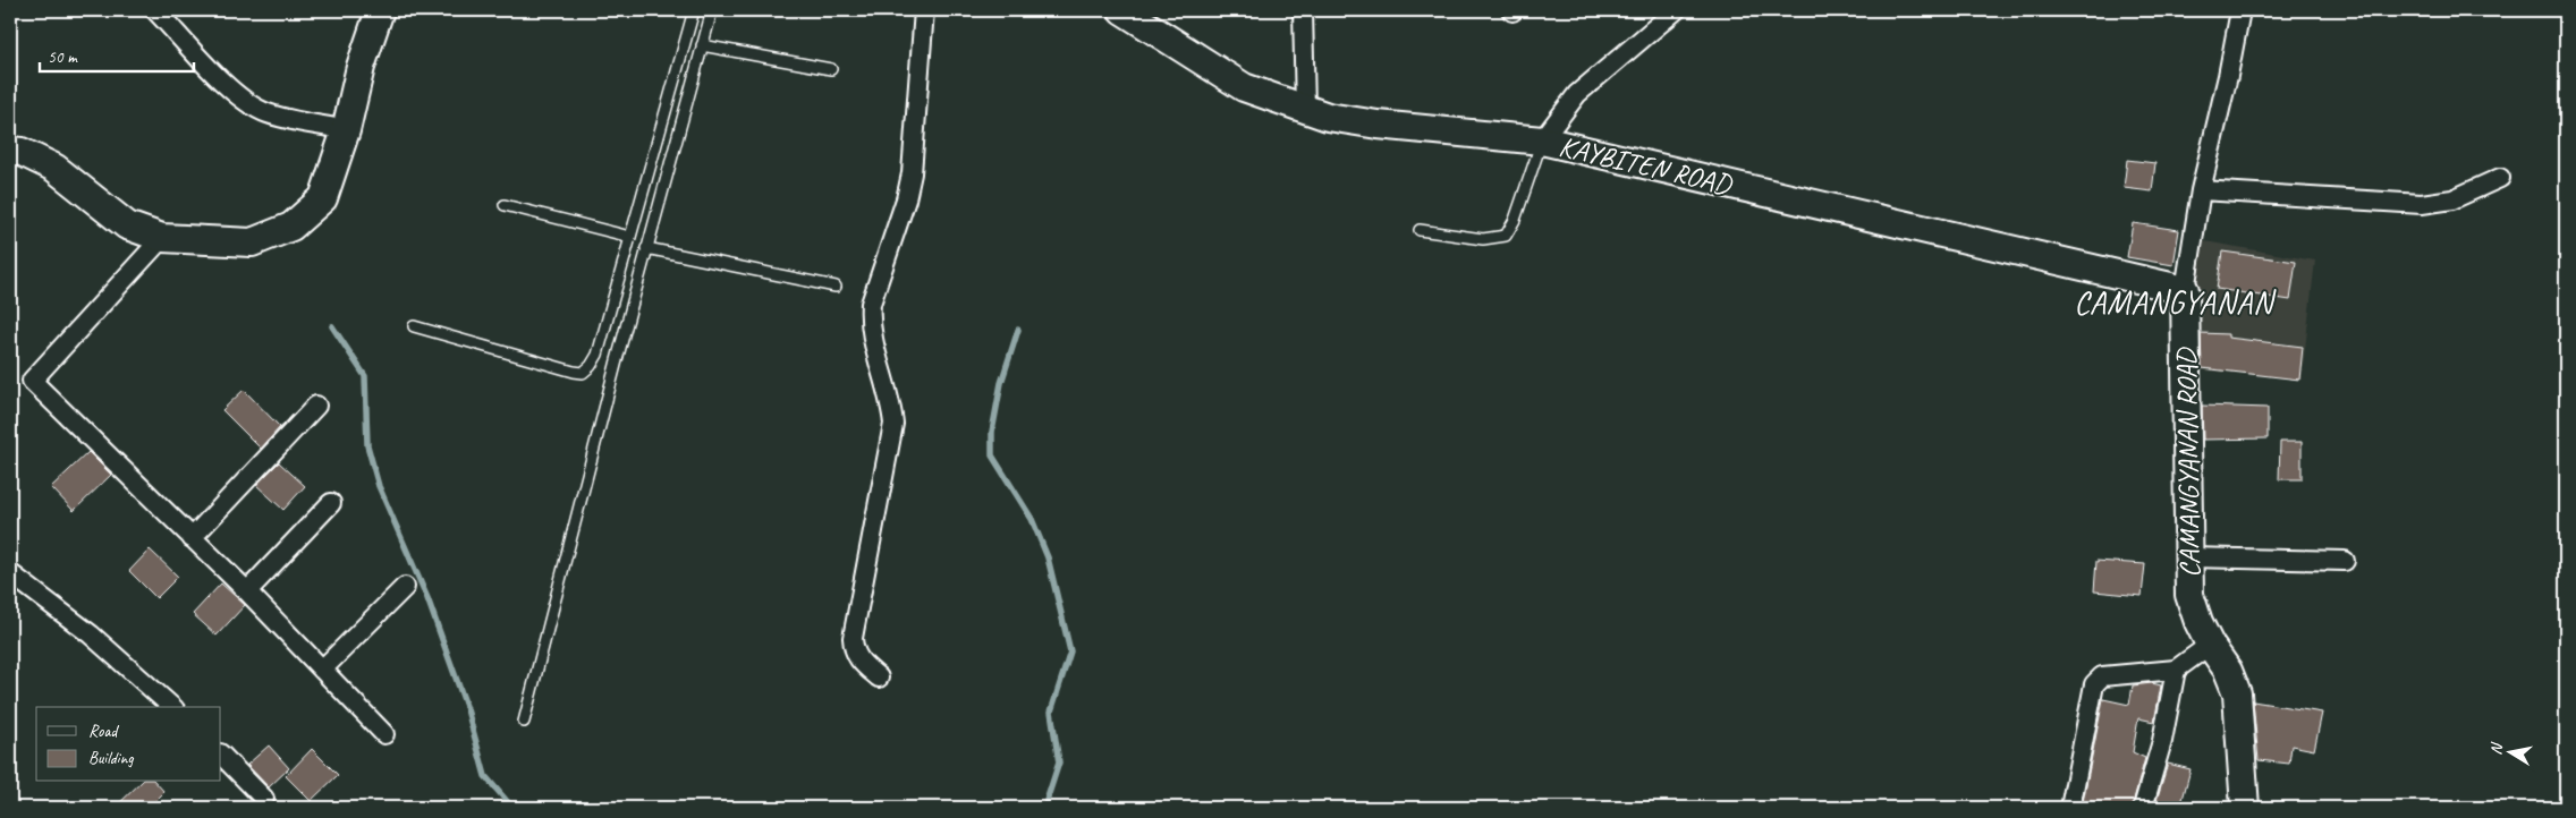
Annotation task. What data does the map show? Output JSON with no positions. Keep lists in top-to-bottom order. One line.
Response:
{"streets":{"street":["KAYBITEN ROAD","CAMANGYANAN ROAD"]},"crossings":[["KAYBITEN ROAD","CAMANGYANAN ROAD"]],"districts":["CAMANGYANAN"],"legend":["Road","Building"],"scale_bar":"50 m","north":"left"}
